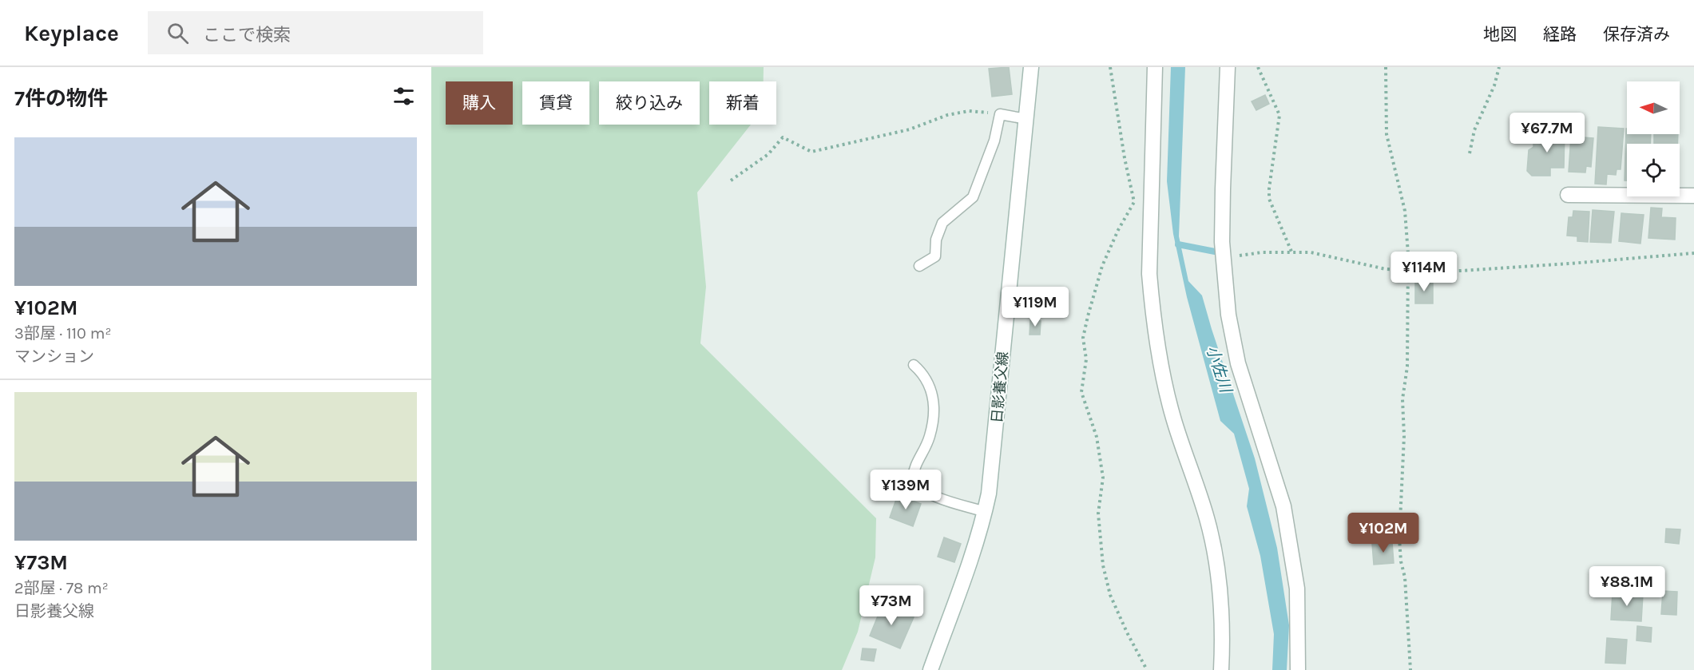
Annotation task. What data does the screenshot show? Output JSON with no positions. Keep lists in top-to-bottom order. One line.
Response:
{"streets":{"street":["日影養父線"]},"water":["小佐川"],"north":"left","page":{"header":"Keyplace","search":"ここで検索","nav":["地図","経路","保存済み"],"heading":"7件の物件","chip":["購入","賃貸","絞り込み","新着"],"price":["¥67.7M","¥114M","¥119M","¥139M","¥102M","¥88.1M","¥73M"],"list":[{"name":"¥102M","note":"3部屋 · 110 m² · マンション"},{"name":"¥73M","note":"2部屋 · 78 m² · 日影養父線"}]}}
